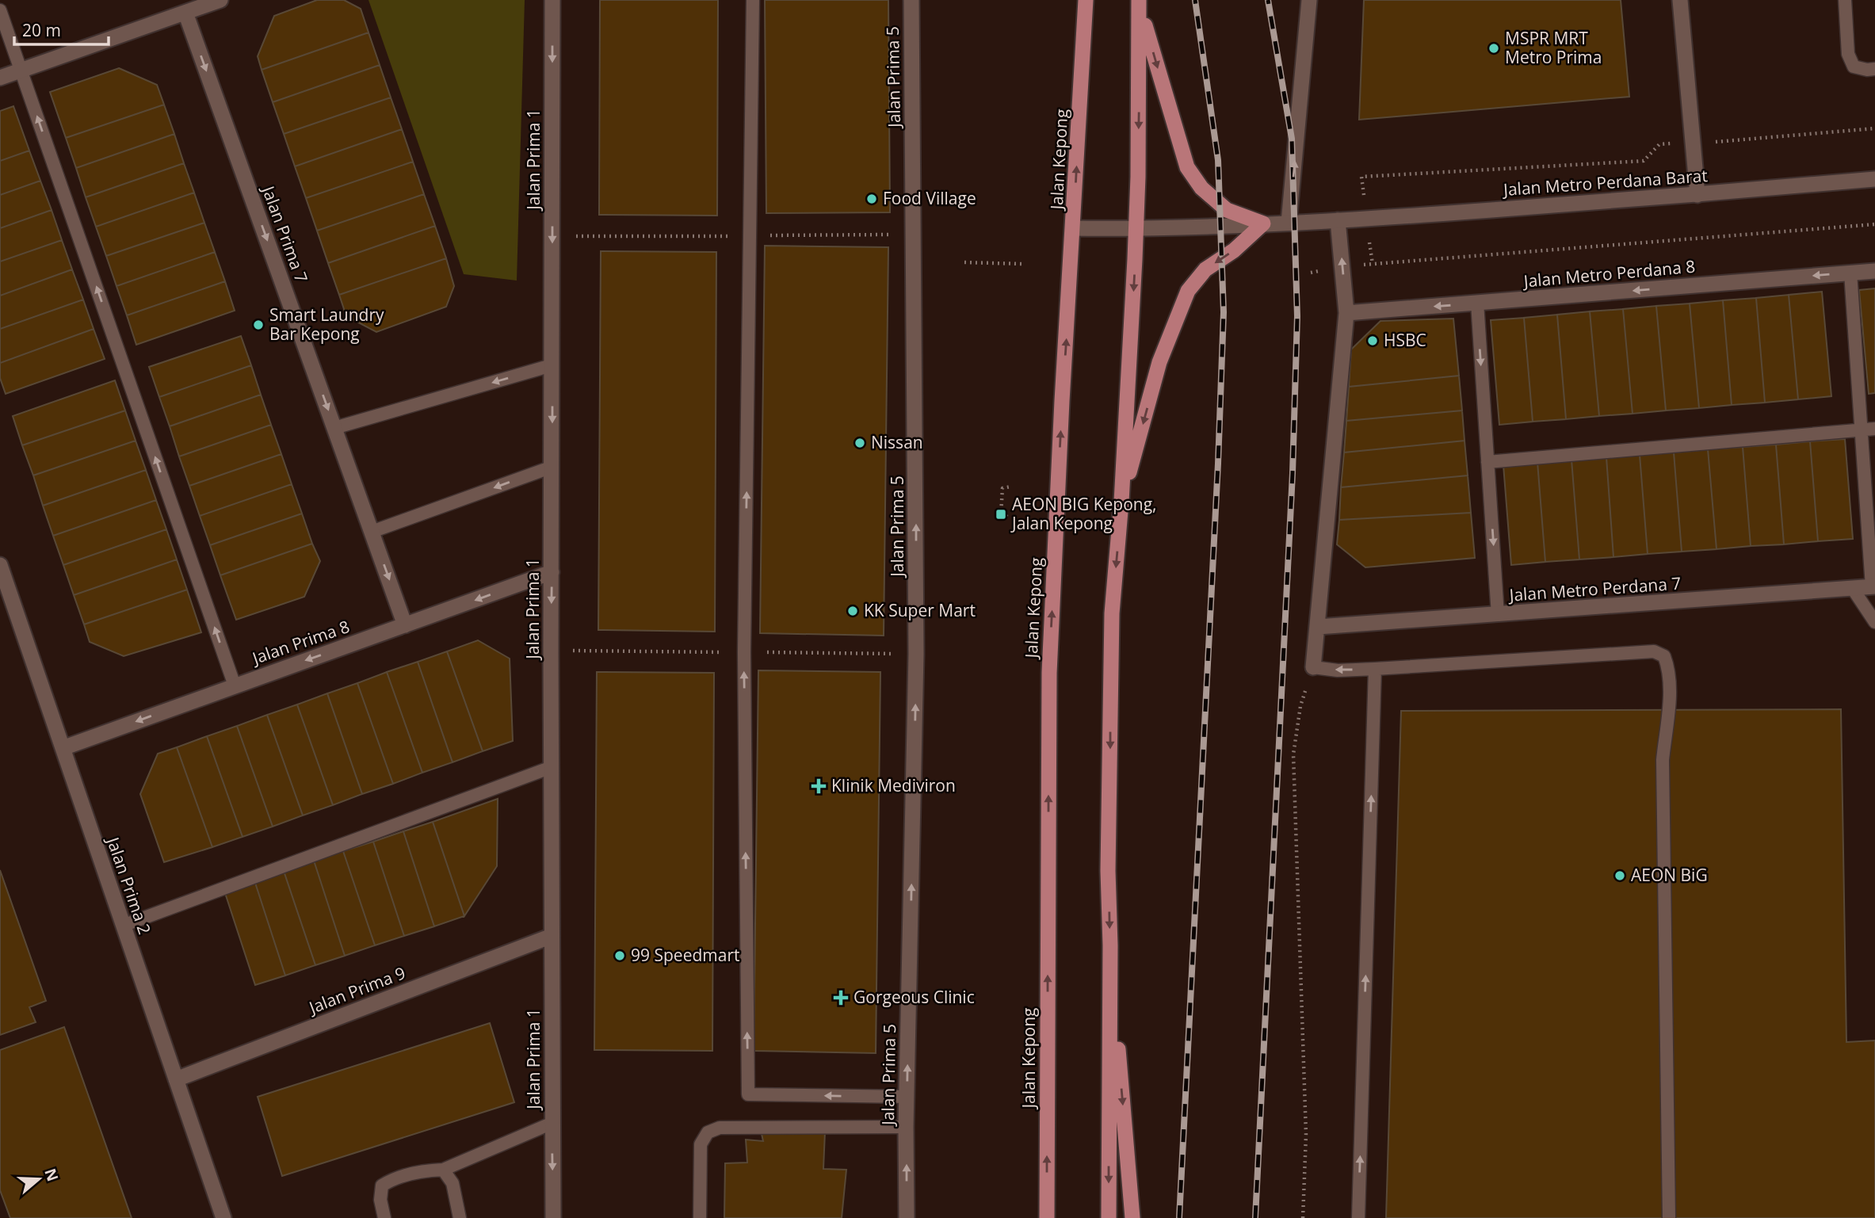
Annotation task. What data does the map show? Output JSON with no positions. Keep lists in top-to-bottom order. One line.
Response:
{"streets":{"main road":["Jalan Kepong"],"street":["Jalan Prima 5","Jalan Prima 1","Jalan Metro Perdana Barat","Jalan Prima 7","Jalan Metro Perdana 8","Jalan Metro Perdana 7","Jalan Prima 8","Jalan Prima 2","Jalan Prima 9"]},"crossings":[["Jalan Prima 1","Jalan Prima 8"],["Jalan Prima 1","Jalan Prima 9"],["Jalan Kepong","Jalan Metro Perdana Barat"],["Jalan Prima 7","Jalan Prima 8"],["Jalan Prima 8","Jalan Prima 2"],["Jalan Prima 2","Jalan Prima 9"]],"one_way":["Jalan Prima 5","Jalan Prima 1","Jalan Prima 7","Jalan Metro Perdana 8","Jalan Prima 8"],"places":{"other":["MSPR MRT Metro Prima","Food Village","Smart Laundry Bar Kepong","HSBC","Nissan","KK Super Mart","AEON BiG","99 Speedmart"],"transit":["AEON BIG Kepong, Jalan Kepong"],"health":["Klinik Mediviron","Gorgeous Clinic"]},"scale_bar":"20 m","north":"right"}
